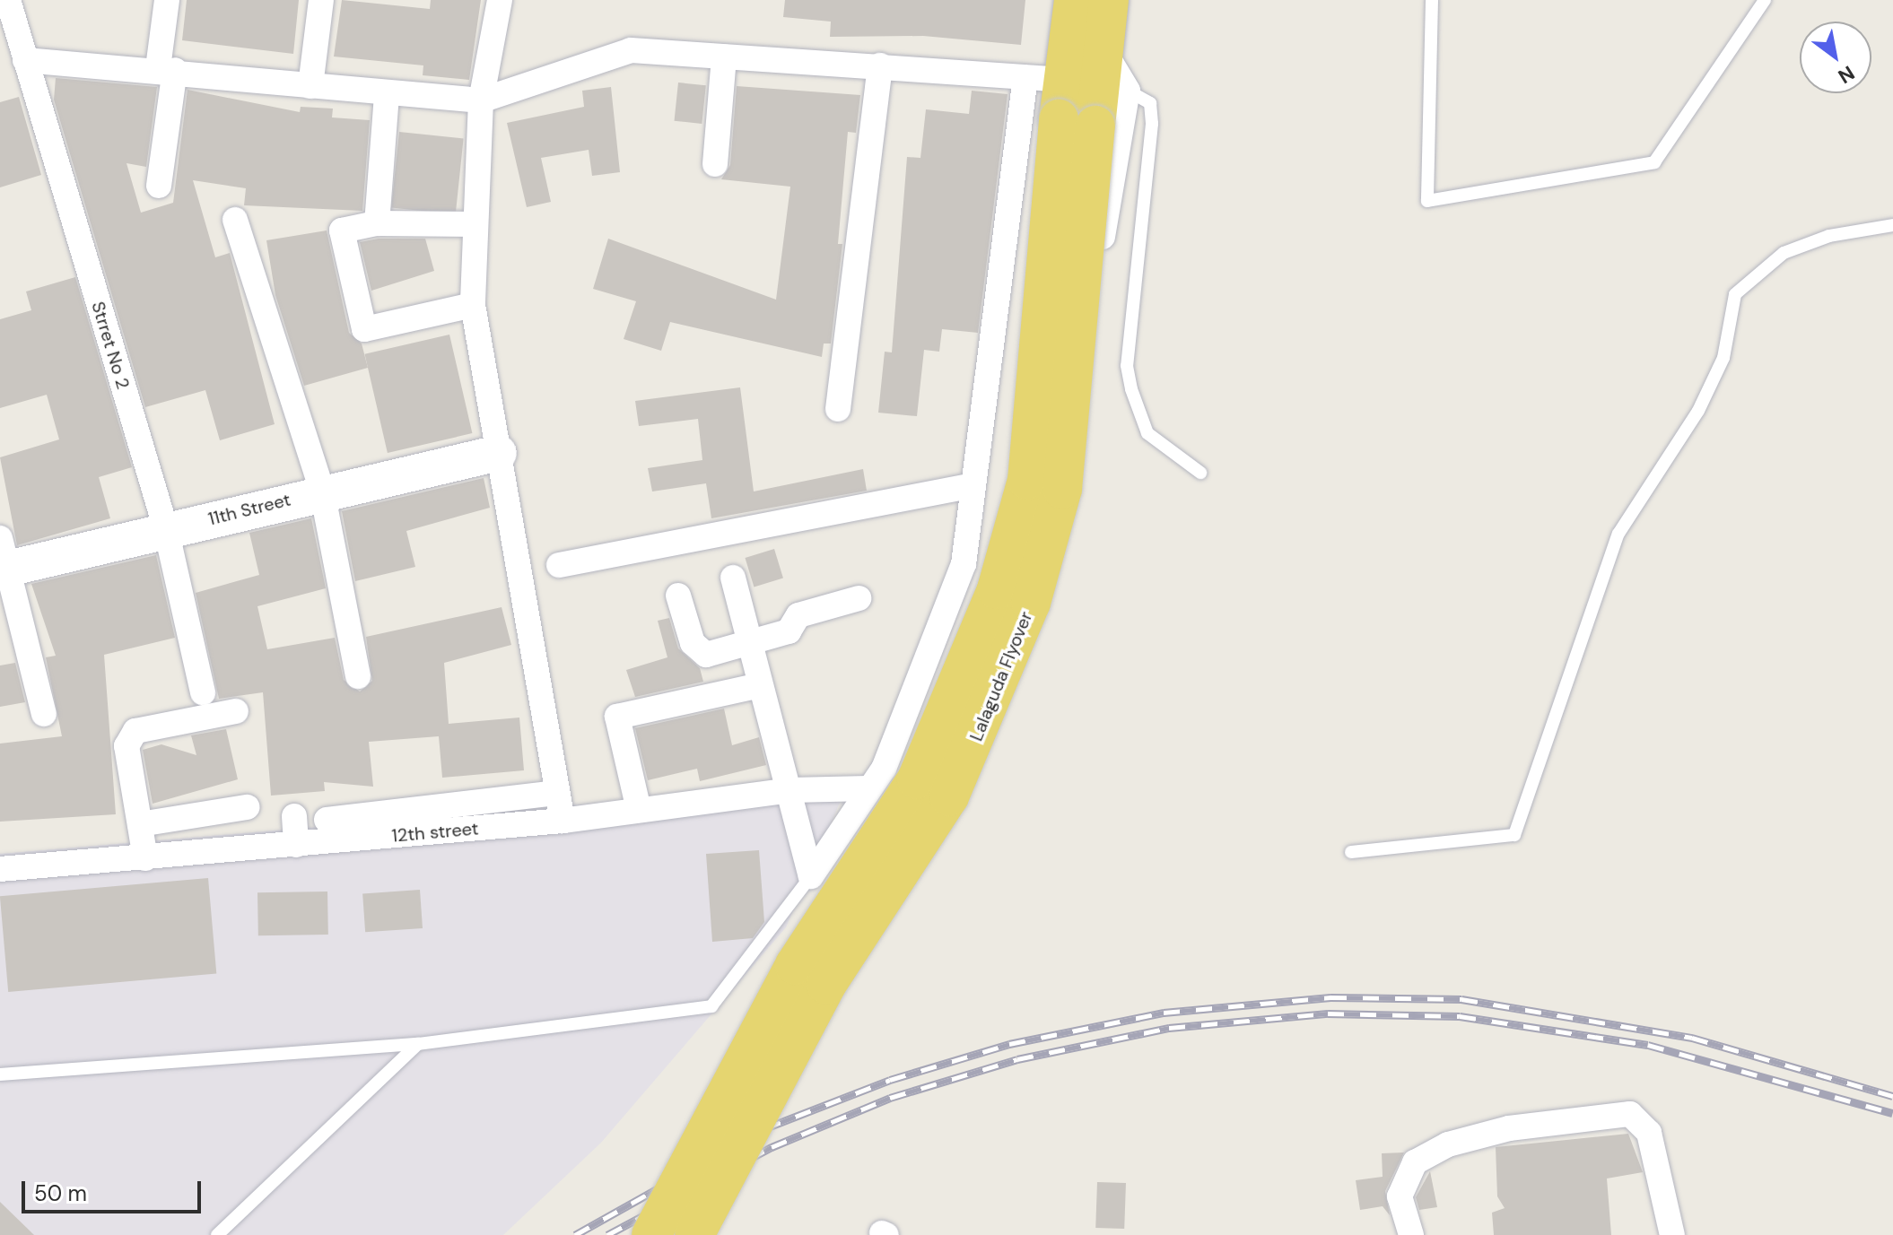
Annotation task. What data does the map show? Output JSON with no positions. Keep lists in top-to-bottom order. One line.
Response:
{"streets":{"main road":["Lalaguda Flyover"],"street":["Strret No 2","11th Street","12th street"]},"crossings":[["Strret No 2","11th Street"]],"scale_bar":"50 m","north":"bottom right"}
